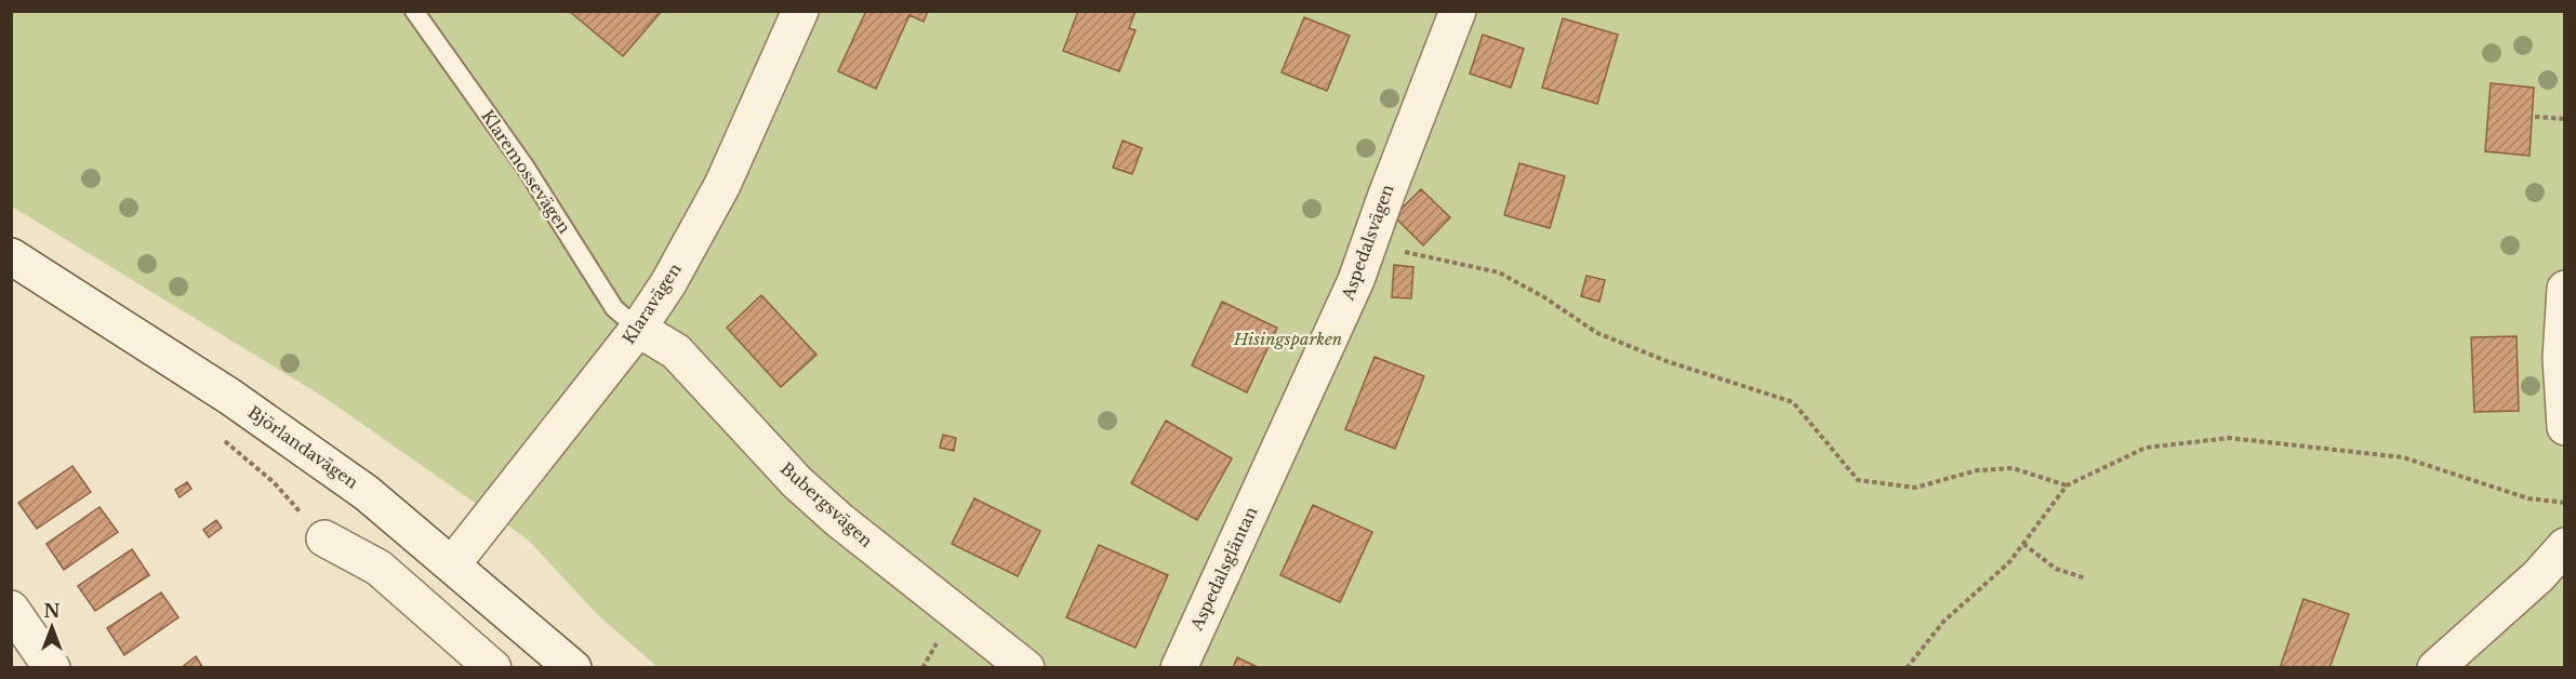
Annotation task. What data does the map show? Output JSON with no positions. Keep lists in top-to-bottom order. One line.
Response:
{"streets":{"street":["Aspedalsvägen","Klaravägen","Björlandavägen","Bubergsvägen","Aspedalsgläntan"],"lane":["Klaremossevägen"]},"crossings":[["Klaremossevägen","Klaravägen"],["Klaremossevägen","Bubergsvägen"],["Aspedalsvägen","Aspedalsgläntan"],["Klaravägen","Björlandavägen"],["Klaravägen","Bubergsvägen"]],"parks":["Hisingsparken"],"north":"top"}
